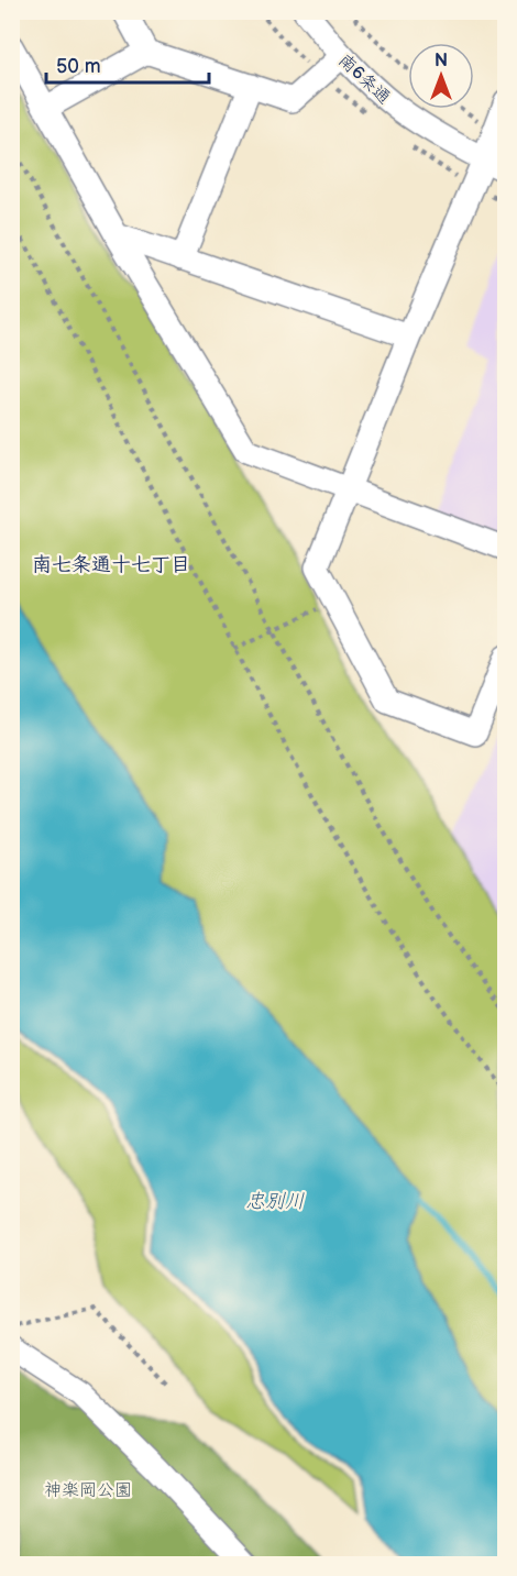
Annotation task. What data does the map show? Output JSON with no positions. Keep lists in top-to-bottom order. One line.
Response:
{"streets":{"street":["南6条通"]},"districts":["南七条通十七丁目"],"water":["忠別川"],"parks":["神楽岡公園"],"scale_bar":"50 m","north":"top"}
